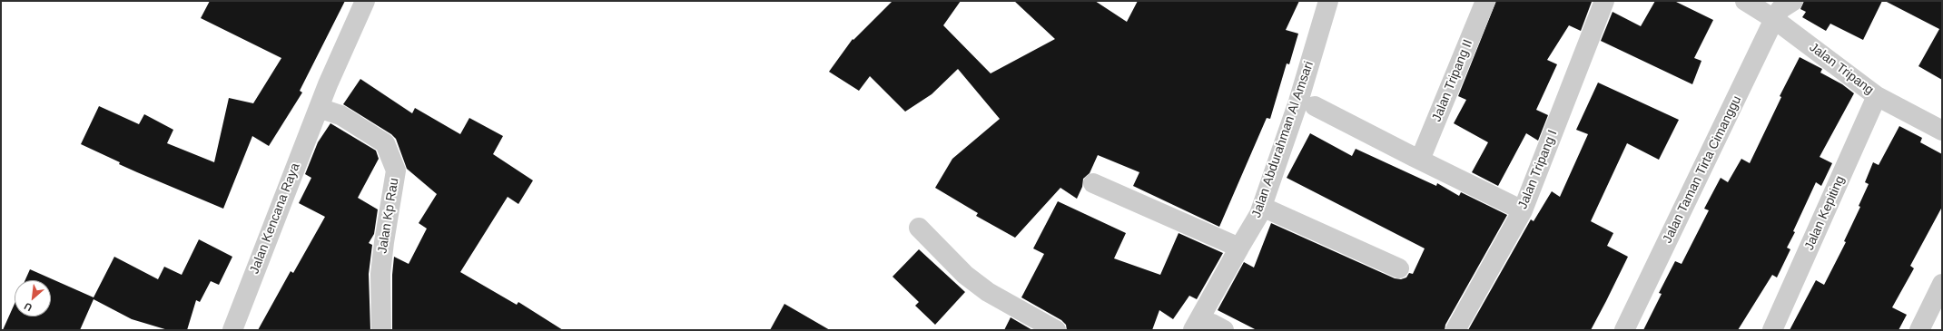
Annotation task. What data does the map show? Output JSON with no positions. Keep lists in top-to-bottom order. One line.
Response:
{"streets":{"street":["Jalan Tripang","Jalan Tripang II","Jalan Abdurahman Al Amsari","Jalan Tripang I","Jalan Taman Tirta Cimanggu","Jalan Kepiting","Jalan Kp Rau","Jalan Kencana Raya"]},"crossings":[["Jalan Tripang","Jalan Taman Tirta Cimanggu"],["Jalan Tripang","Jalan Kepiting"],["Jalan Kp Rau","Jalan Kencana Raya"]],"north":"bottom left"}
